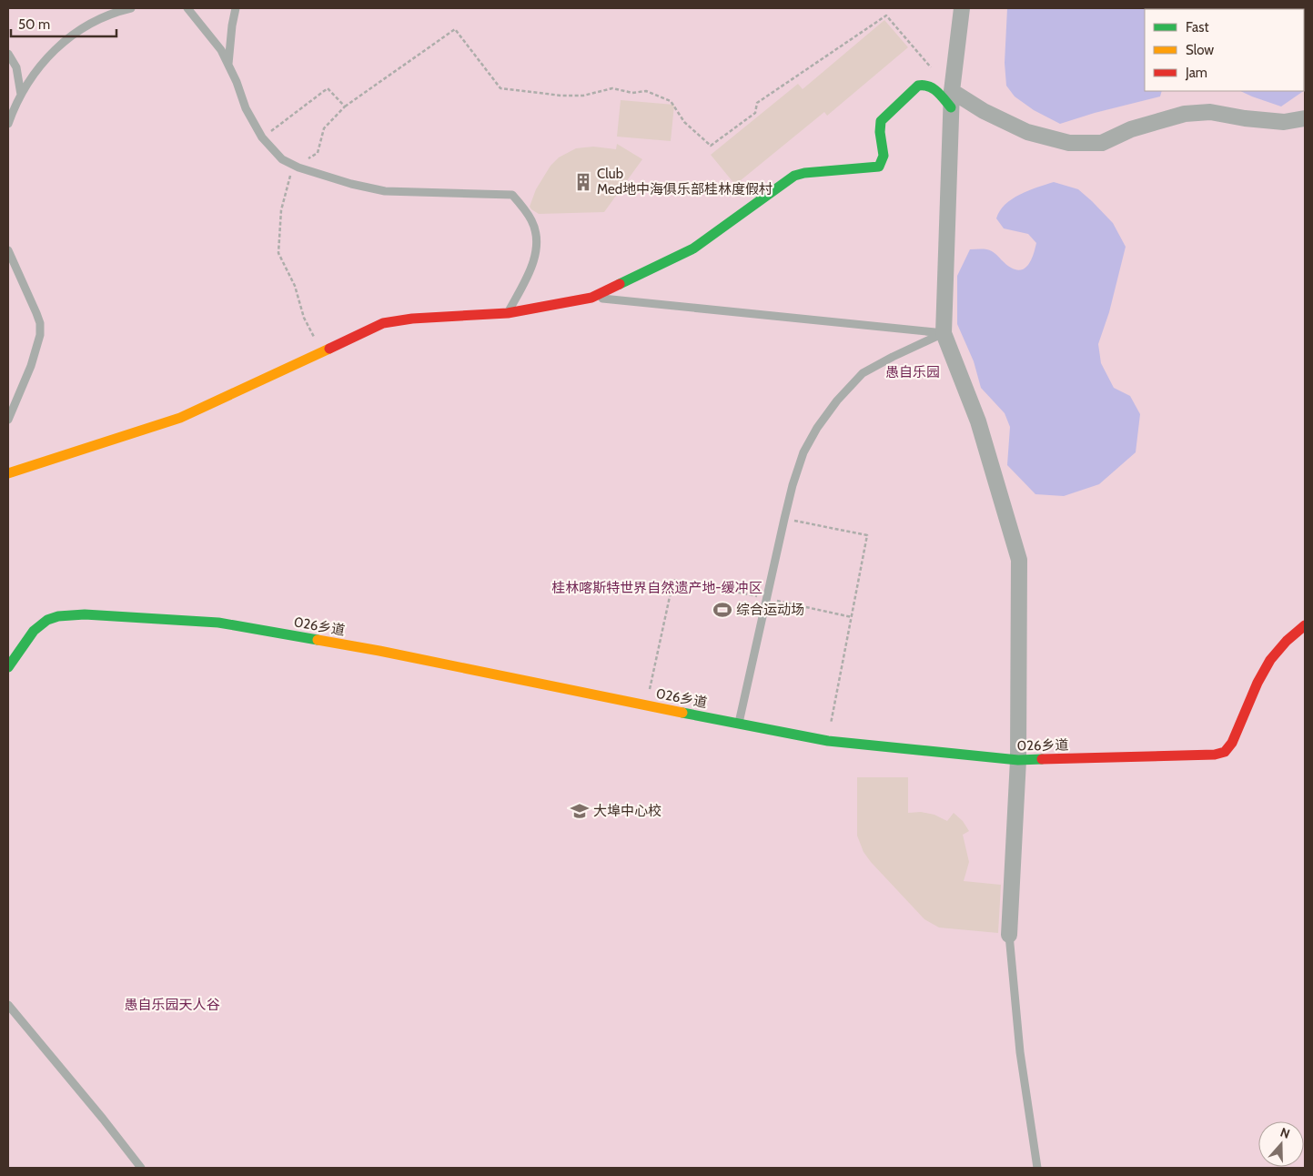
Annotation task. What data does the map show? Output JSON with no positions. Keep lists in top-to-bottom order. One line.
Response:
{"streets":{"street":["026乡道"]},"parks":["愚自乐园","桂林喀斯特世界自然遗产地-缓冲区","愚自乐园天人谷"],"places":{"building":["Club Med地中海俱乐部桂林度假村"],"sports":["综合运动场"],"school or university":["大埠中心校"]},"legend":["Fast","Slow","Jam"],"scale_bar":"50 m","north":"top"}
